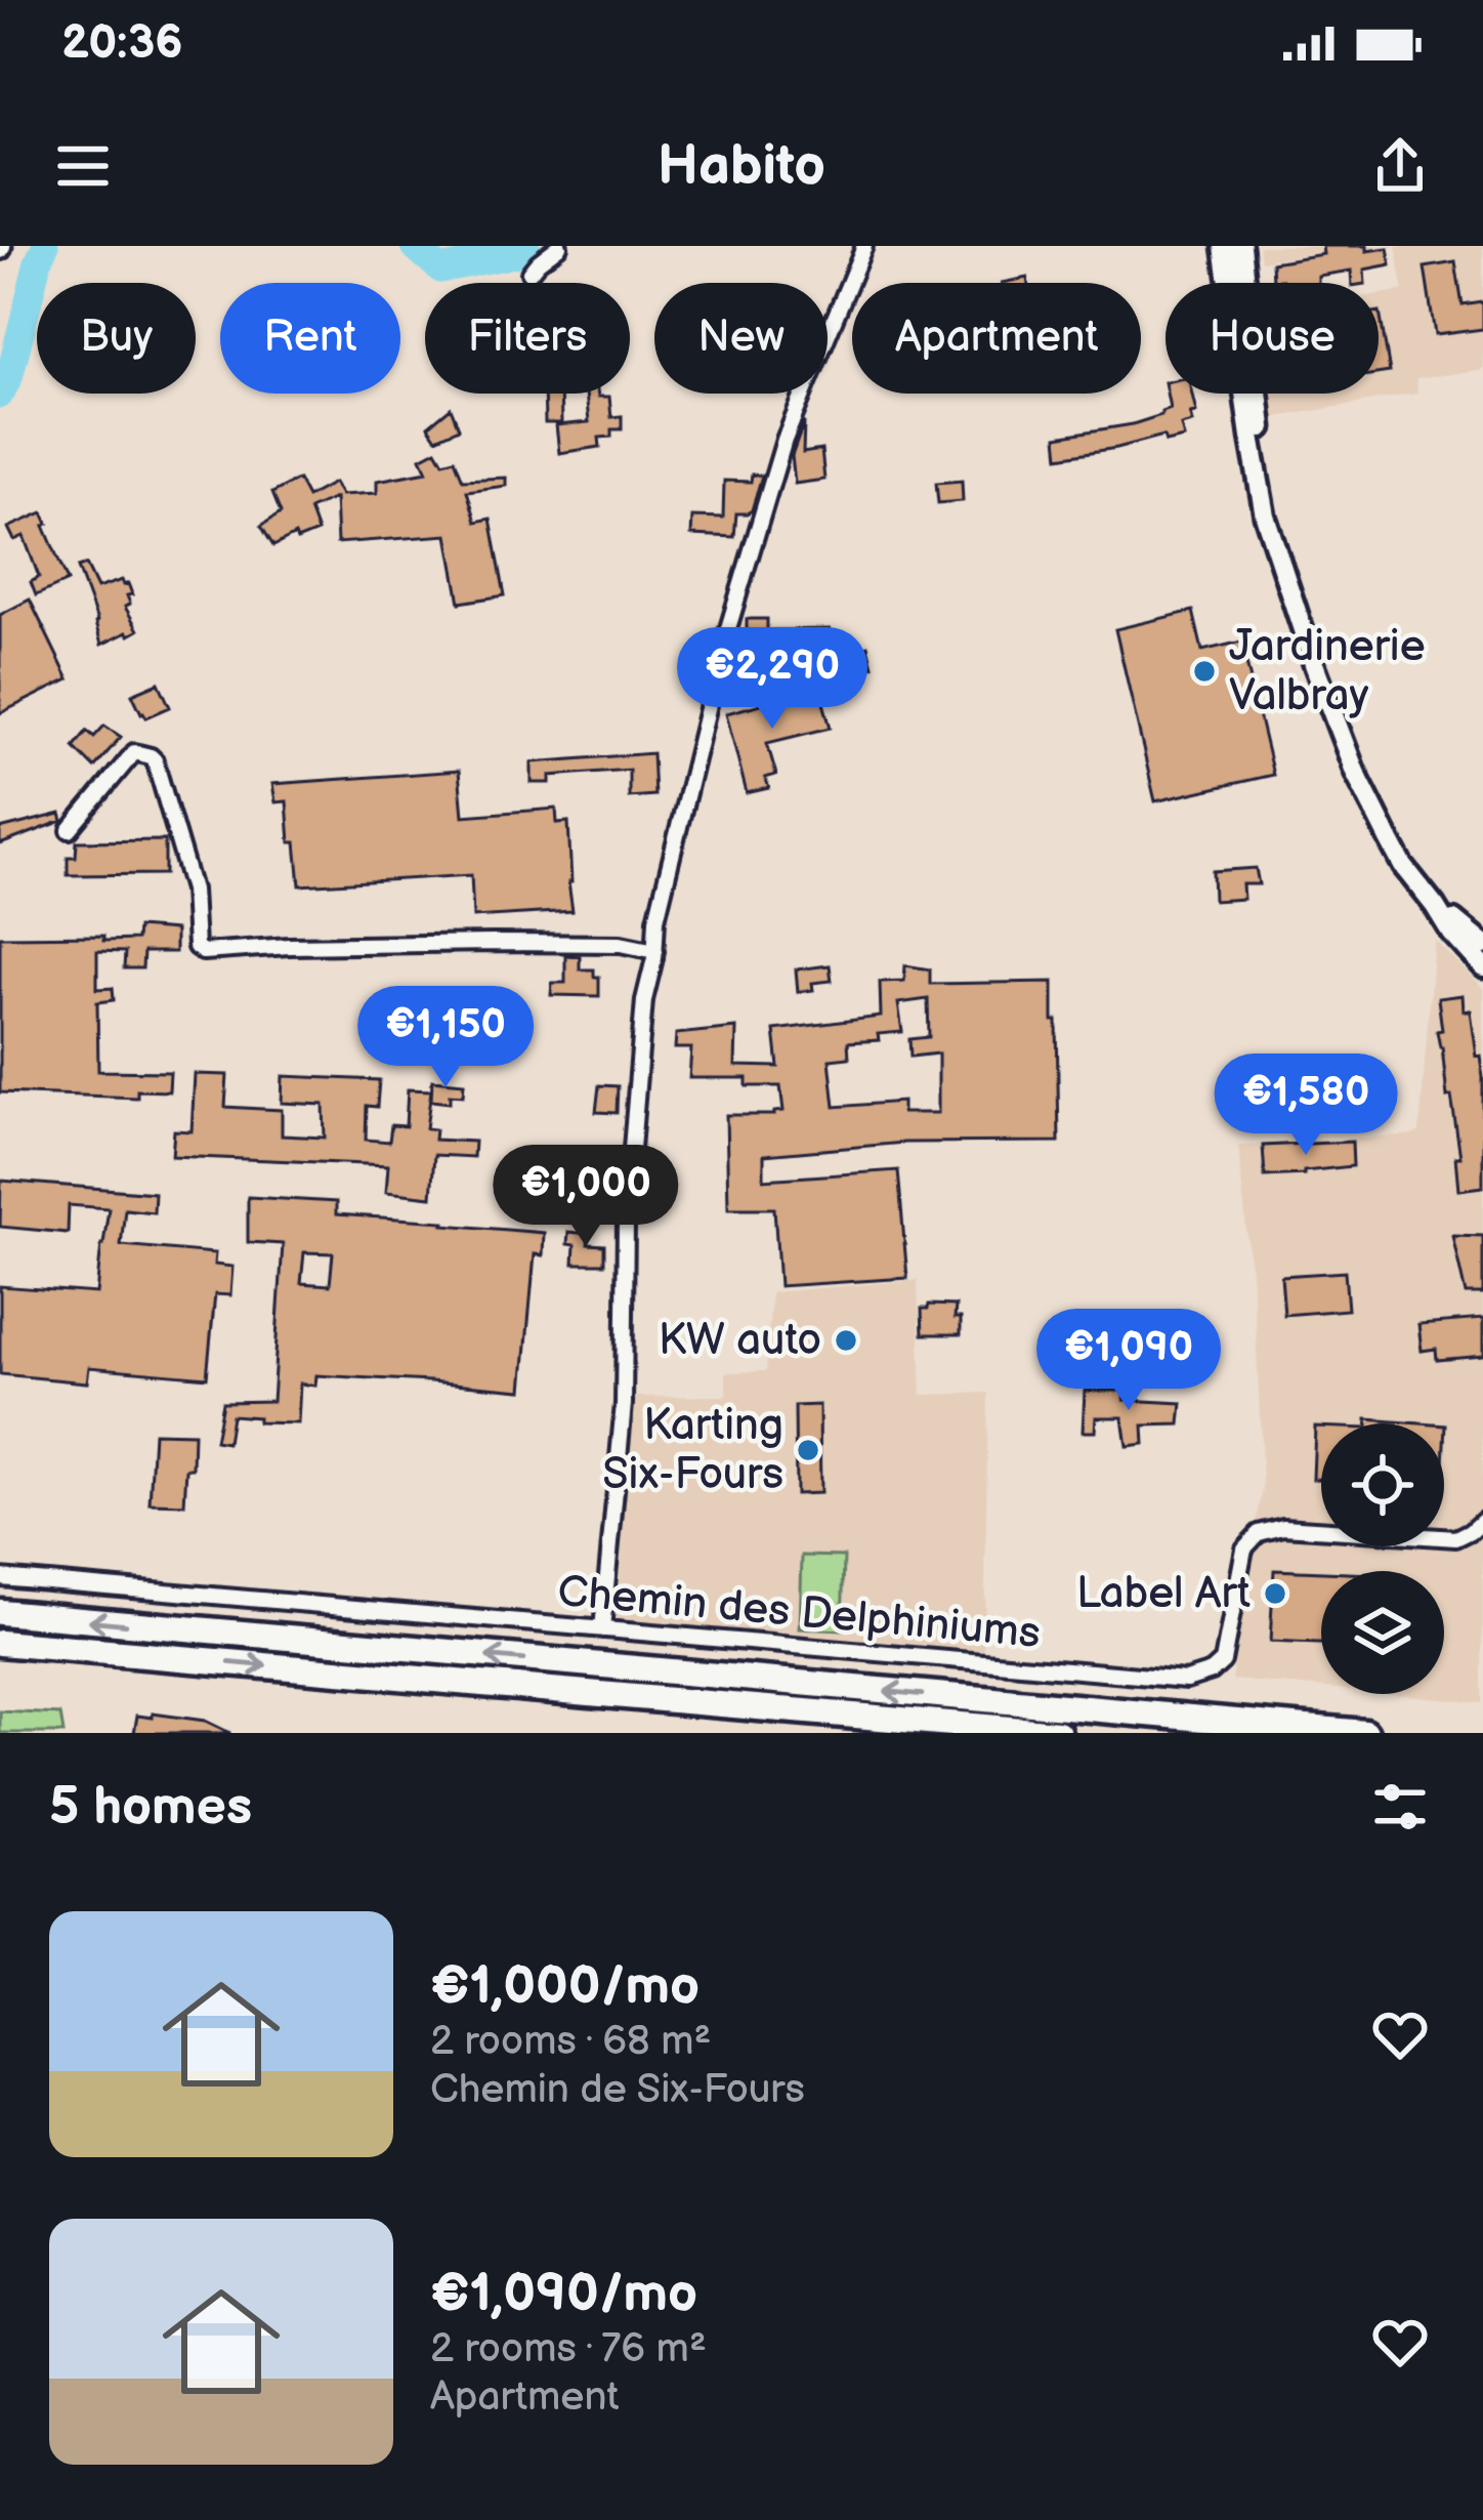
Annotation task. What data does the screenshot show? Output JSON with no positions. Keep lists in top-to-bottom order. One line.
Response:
{"streets":{"street":["Chemin des Delphiniums"]},"places":["Jardinerie Valbray","KW auto","Karting Six-Fours","Label Art"],"page":{"status":"20:36","header":"Habito","chip":["Buy","Rent","Filters","New","Apartment","House"],"price":["€2,290","€1,150","€1,580","€1,000","€1,090"],"heading":"5 homes","list":[{"name":"€1,000/mo","note":"2 rooms · 68 m² · Chemin de Six-Fours"},{"name":"€1,090/mo","note":"2 rooms · 76 m² · Apartment"}]}}
